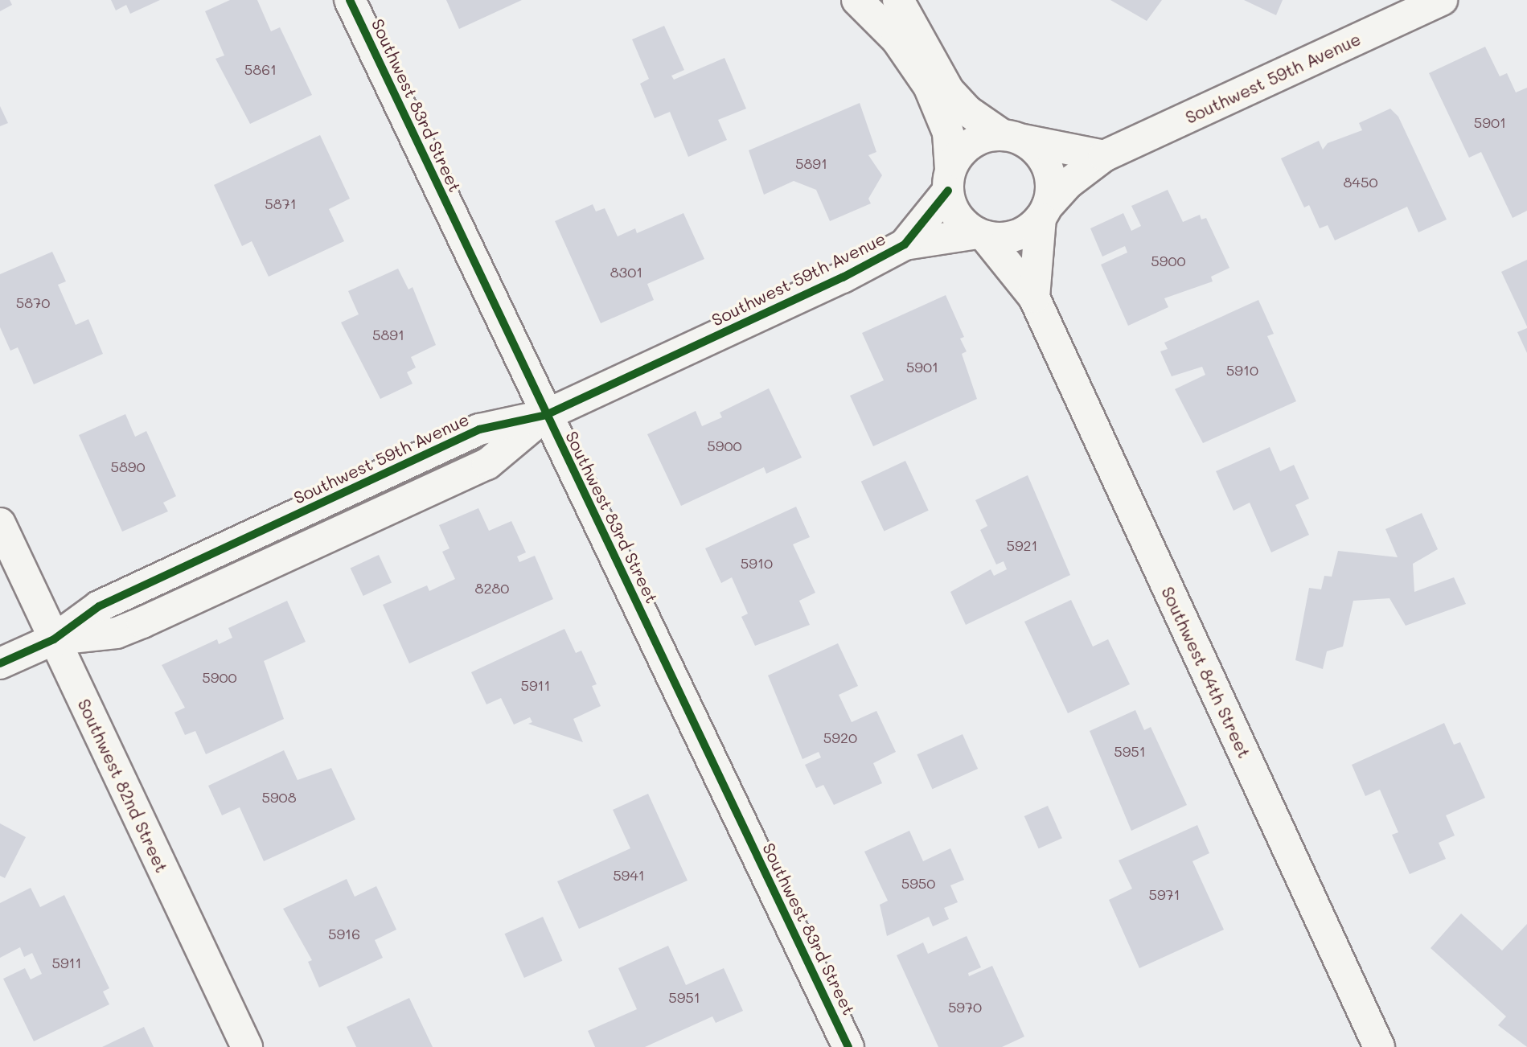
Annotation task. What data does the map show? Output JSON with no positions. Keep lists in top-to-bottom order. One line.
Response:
{"streets":{"street":["Southwest 59th Avenue","Southwest 83rd Street","Southwest 84th Street","Southwest 82nd Street"]},"crossings":[["Southwest 59th Avenue","Southwest 83rd Street"],["Southwest 59th Avenue","Southwest 84th Street"],["Southwest 59th Avenue","Southwest 82nd Street"]],"house_numbers":["5861","5901","5891","8450","5871","5900","8301","5870","5891","5901","5910","5900","5890","5921","5910","8280","5900","5911","5920","5951","5908","5941","5950","5971","5916","5911","5951","5970"]}
